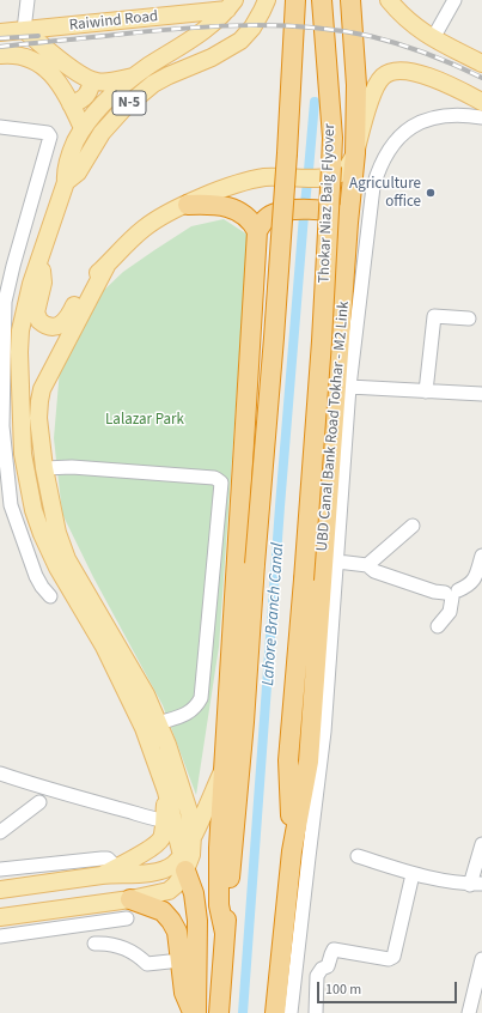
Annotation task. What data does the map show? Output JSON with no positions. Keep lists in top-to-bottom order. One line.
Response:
{"streets":{"highway":["Thokar Niaz Baig Flyover","UBD Canal Bank Road Tokhar - M2 Link"],"main road":["Raiwind Road","N-5"]},"crossings":[["N-5","UBD Canal Bank Road Tokhar - M2 Link"],["Thokar Niaz Baig Flyover","UBD Canal Bank Road Tokhar - M2 Link"]],"water":["Lahore Branch Canal"],"parks":["Lalazar Park"],"places":["Agriculture office"],"scale_bar":"100 m"}
